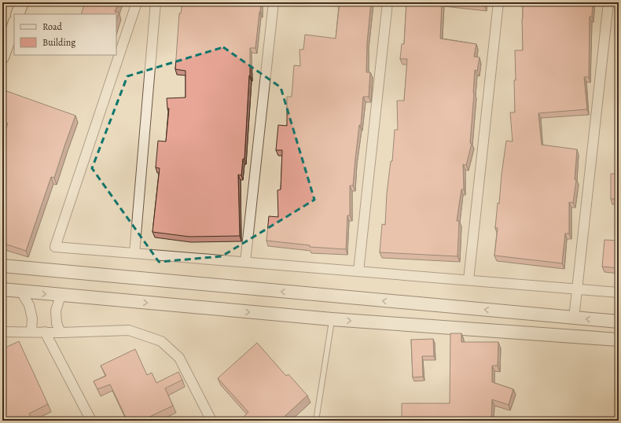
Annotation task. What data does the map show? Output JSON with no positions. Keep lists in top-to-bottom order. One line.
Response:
{"legend":["Road","Building"]}
